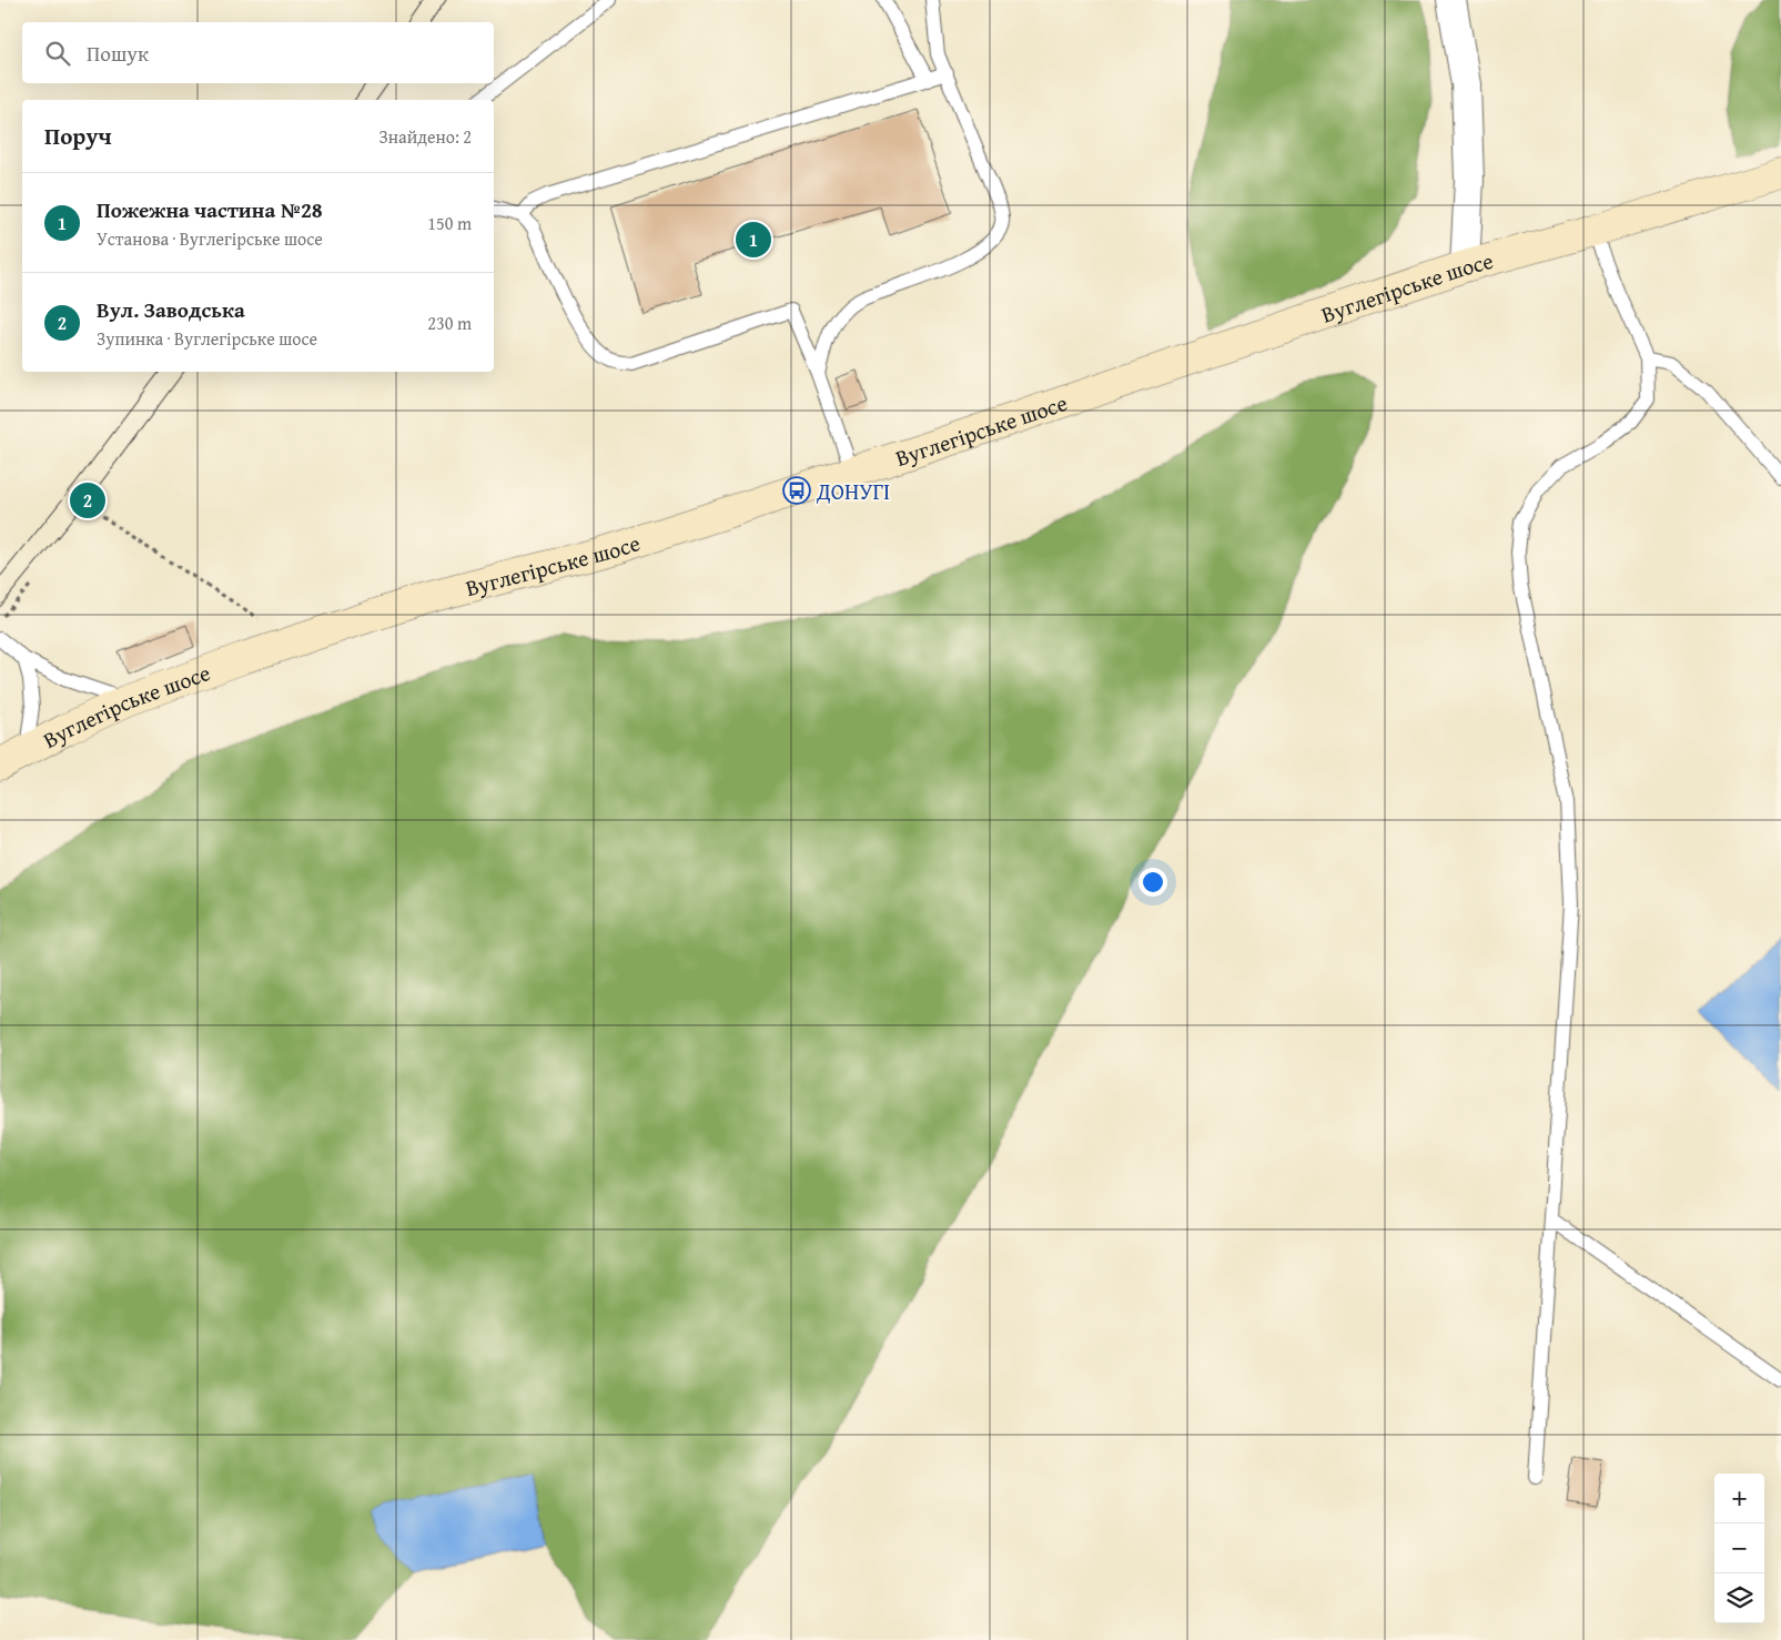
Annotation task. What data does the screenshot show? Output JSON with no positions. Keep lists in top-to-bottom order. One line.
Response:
{"streets":{"street":["Вуглегірське шосе"]},"places":{"bus stop":["ДОНУГІ"]},"page":{"search":"Пошук","heading":["Поруч","Знайдено: 2"],"list":[{"mark":"1","name":"Пожежна частина №28","note":"Установа · Вуглегірське шосе","value":"150 m"},{"mark":"2","name":"Вул. Заводська","note":"Зупинка · Вуглегірське шосе","value":"230 m"}],"pins":["1","2"],"map_buttons":["+","−"]}}
